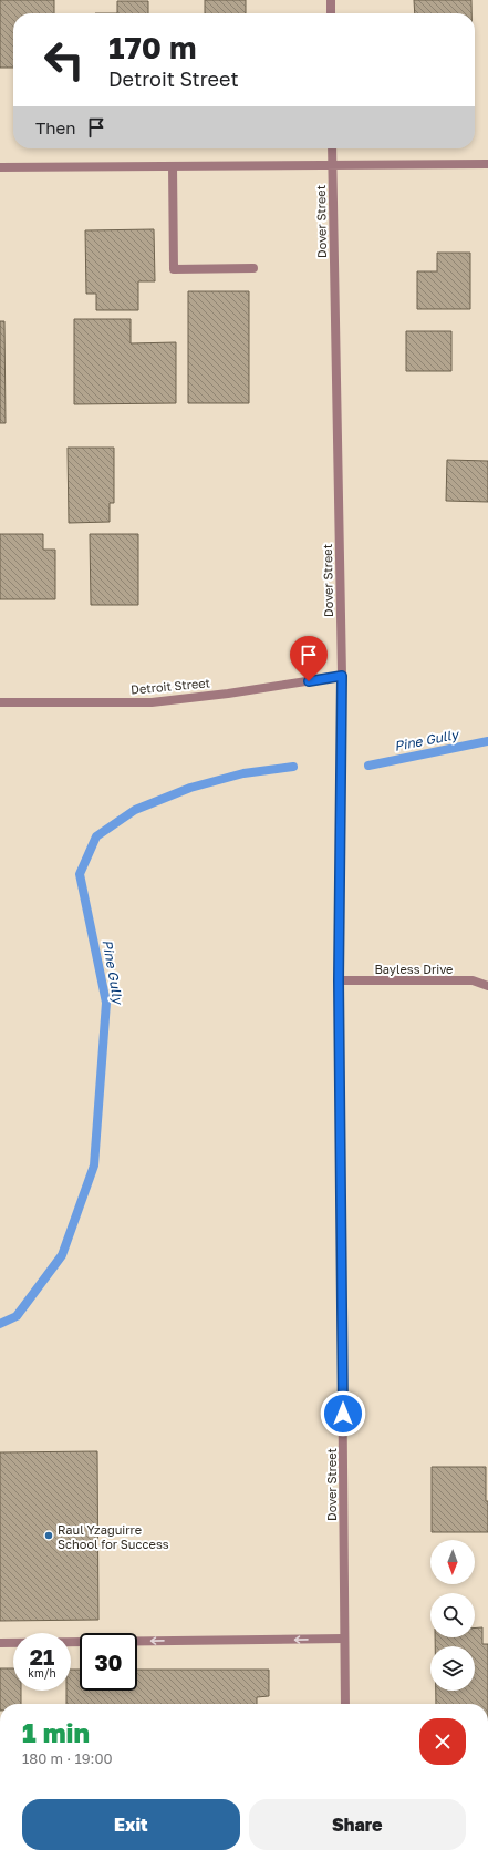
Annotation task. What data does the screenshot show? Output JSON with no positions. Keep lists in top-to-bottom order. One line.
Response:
{"streets":{"street":["Dover Street","Detroit Street","Bayless Drive"]},"crossings":[["Dover Street","Detroit Street"],["Dover Street","Bayless Drive"]],"water":["Pine Gully"],"places":["Raul Yzaguirre School for Success"],"north":"bottom","page":{"turn":["170 m","Detroit Street"],"then":"Then","speed":"21 km/h","limit":"30","heading":["1 min","180 m · 19:00"],"buttons":["Exit","Share"]}}
